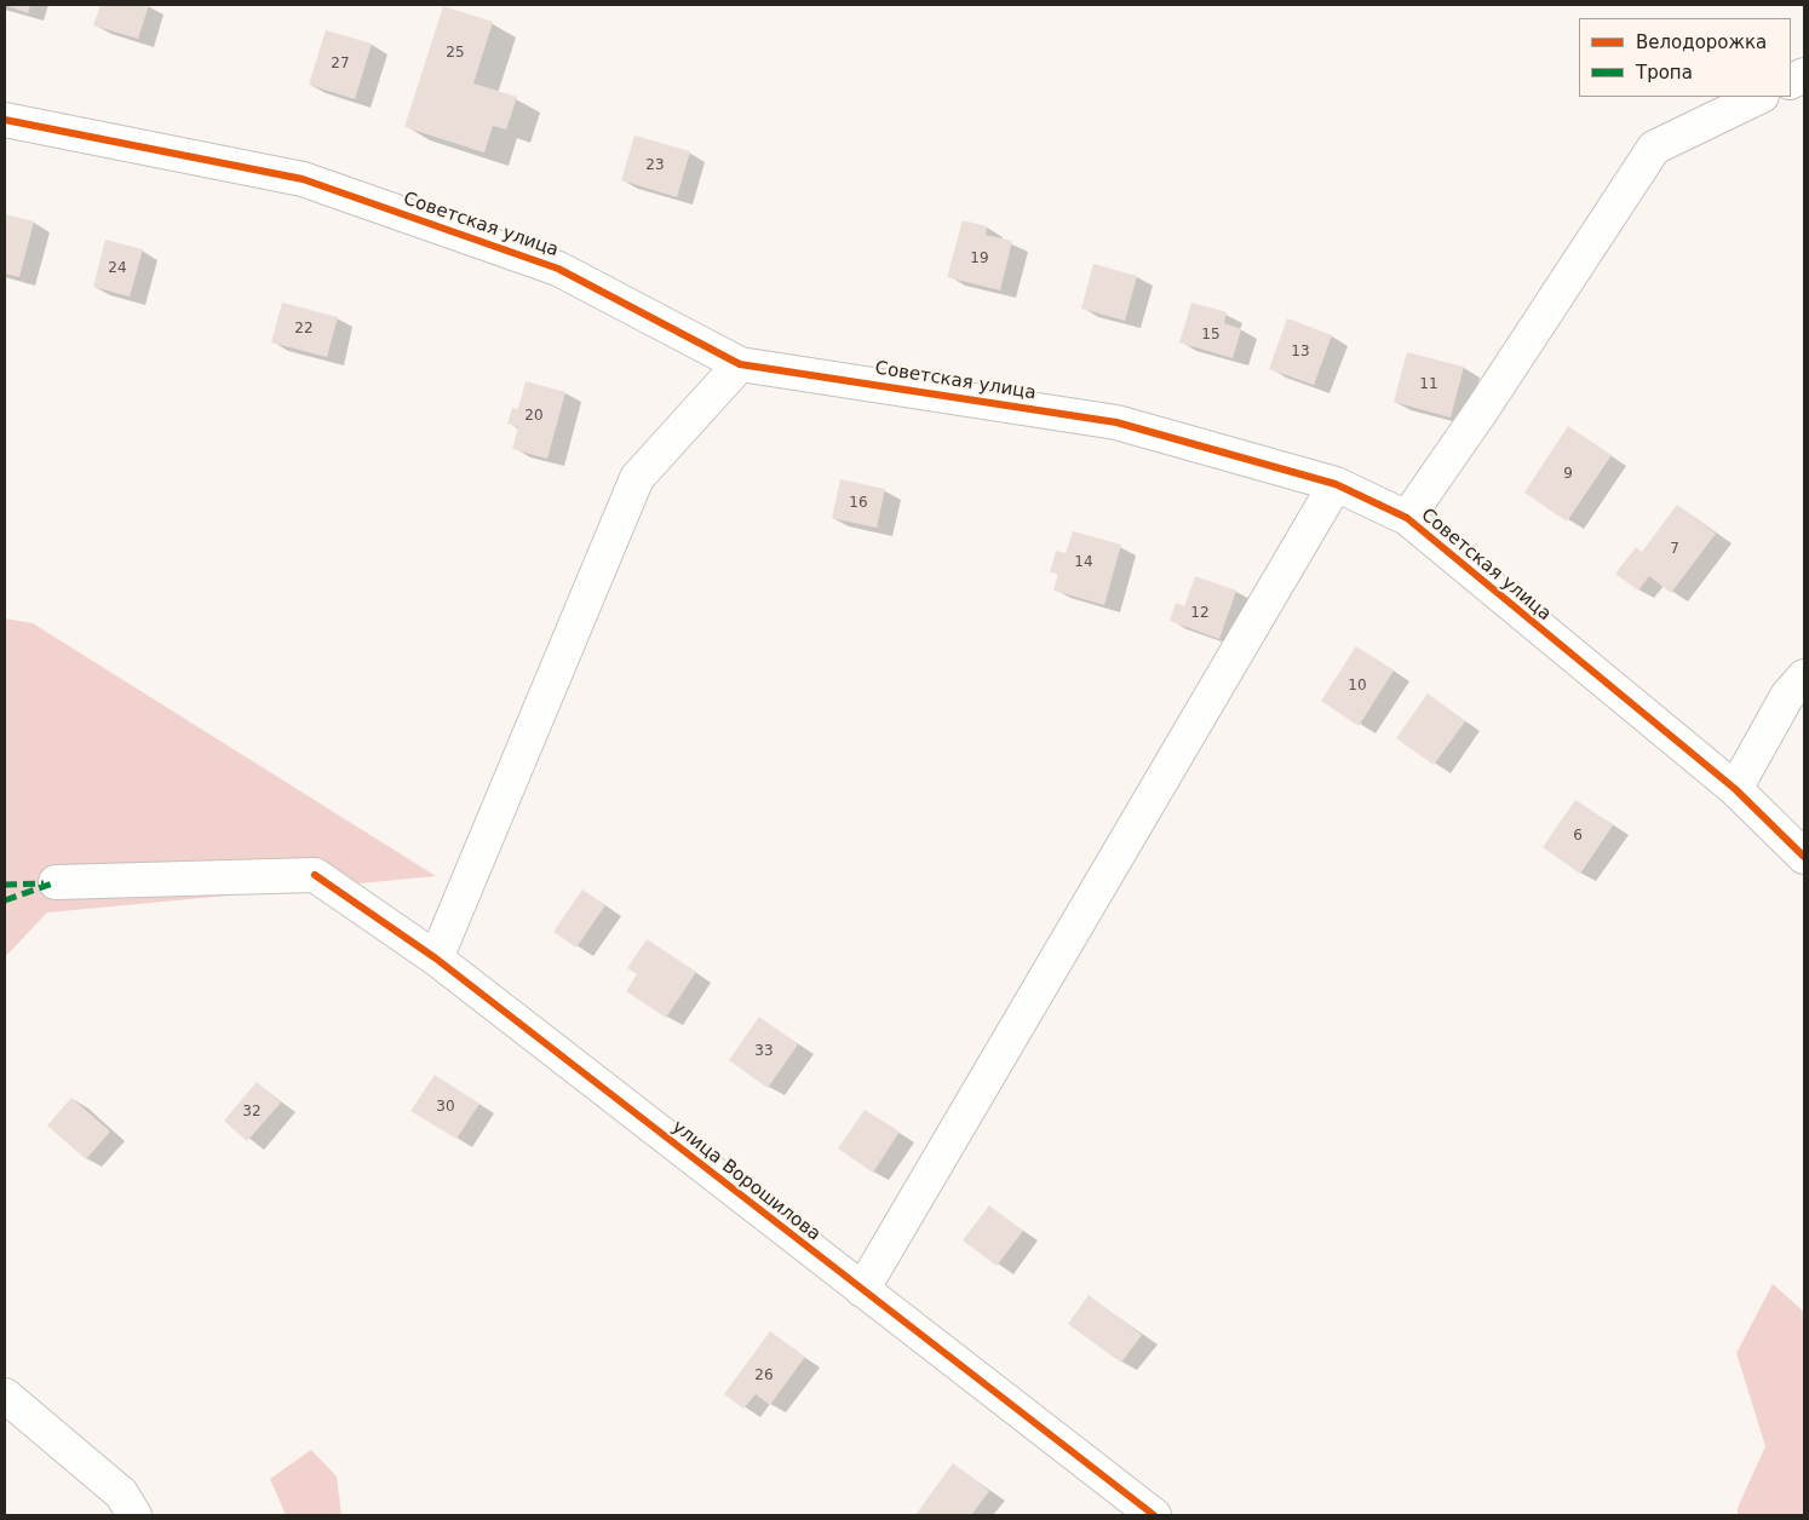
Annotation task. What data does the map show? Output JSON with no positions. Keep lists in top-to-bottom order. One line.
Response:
{"streets":{"street":["Советская улица","улица Ворошилова"]},"house_numbers":["25","27","23","19","24","22","15","13","11","20","9","16","7","14","12","10","6","33","30","32","26"],"legend":["Велодорожка","Тропа"]}
